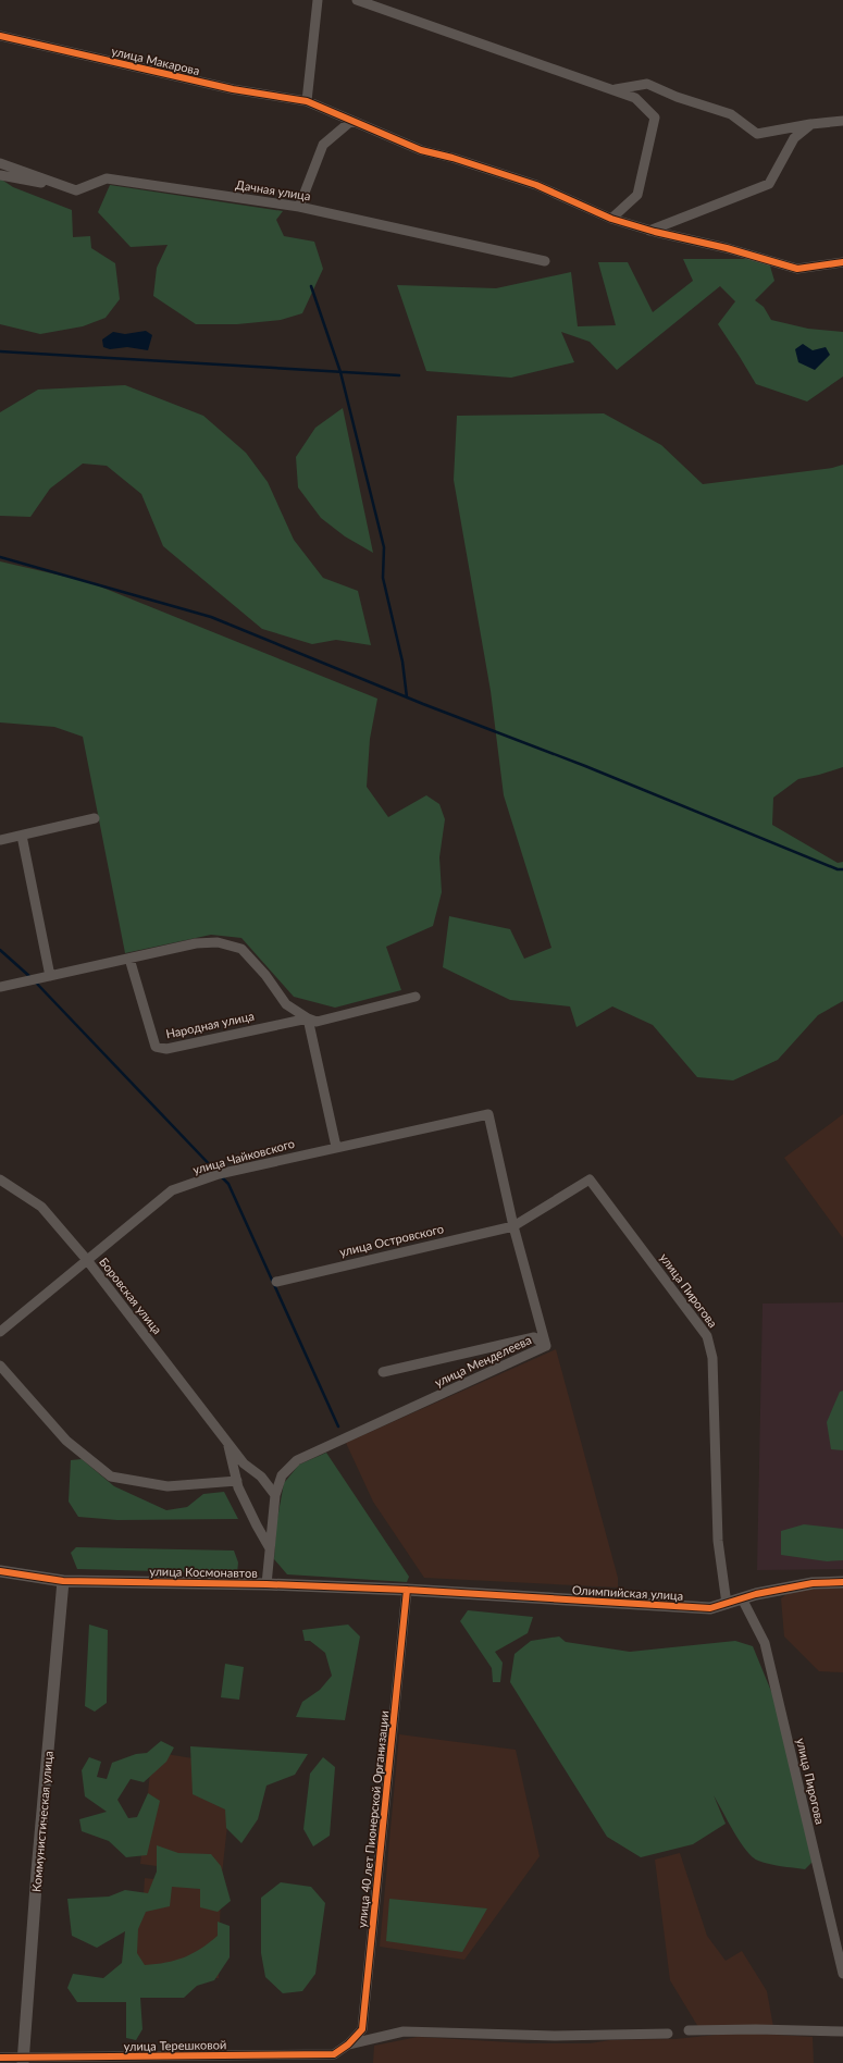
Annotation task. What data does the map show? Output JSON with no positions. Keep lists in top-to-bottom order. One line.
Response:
{"streets":{"street":["улица Макарова","Дачная улица","Народная улица","улица Чайковского","улица Островского","улица Пирогова","Боровская улица","улица Менделеева","улица Космонавтов","Олимпийская улица","улица 40 лет Пионерской Организации","Коммунистическая улица","улица Терешковой"]},"crossings":[["улица Чайковского","улица Островского"],["улица Чайковского","улица Пирогова"],["улица Чайковского","Боровская улица"],["улица Островского","улица Пирогова"],["улица Пирогова","Олимпийская улица"],["Боровская улица","улица Менделеева"],["улица Космонавтов","Олимпийская улица"],["улица Космонавтов","улица 40 лет Пионерской Организации"],["улица Космонавтов","Коммунистическая улица"],["Олимпийская улица","улица 40 лет Пионерской Организации"],["улица 40 лет Пионерской Организации","улица Терешковой"],["Коммунистическая улица","улица Терешковой"]]}
